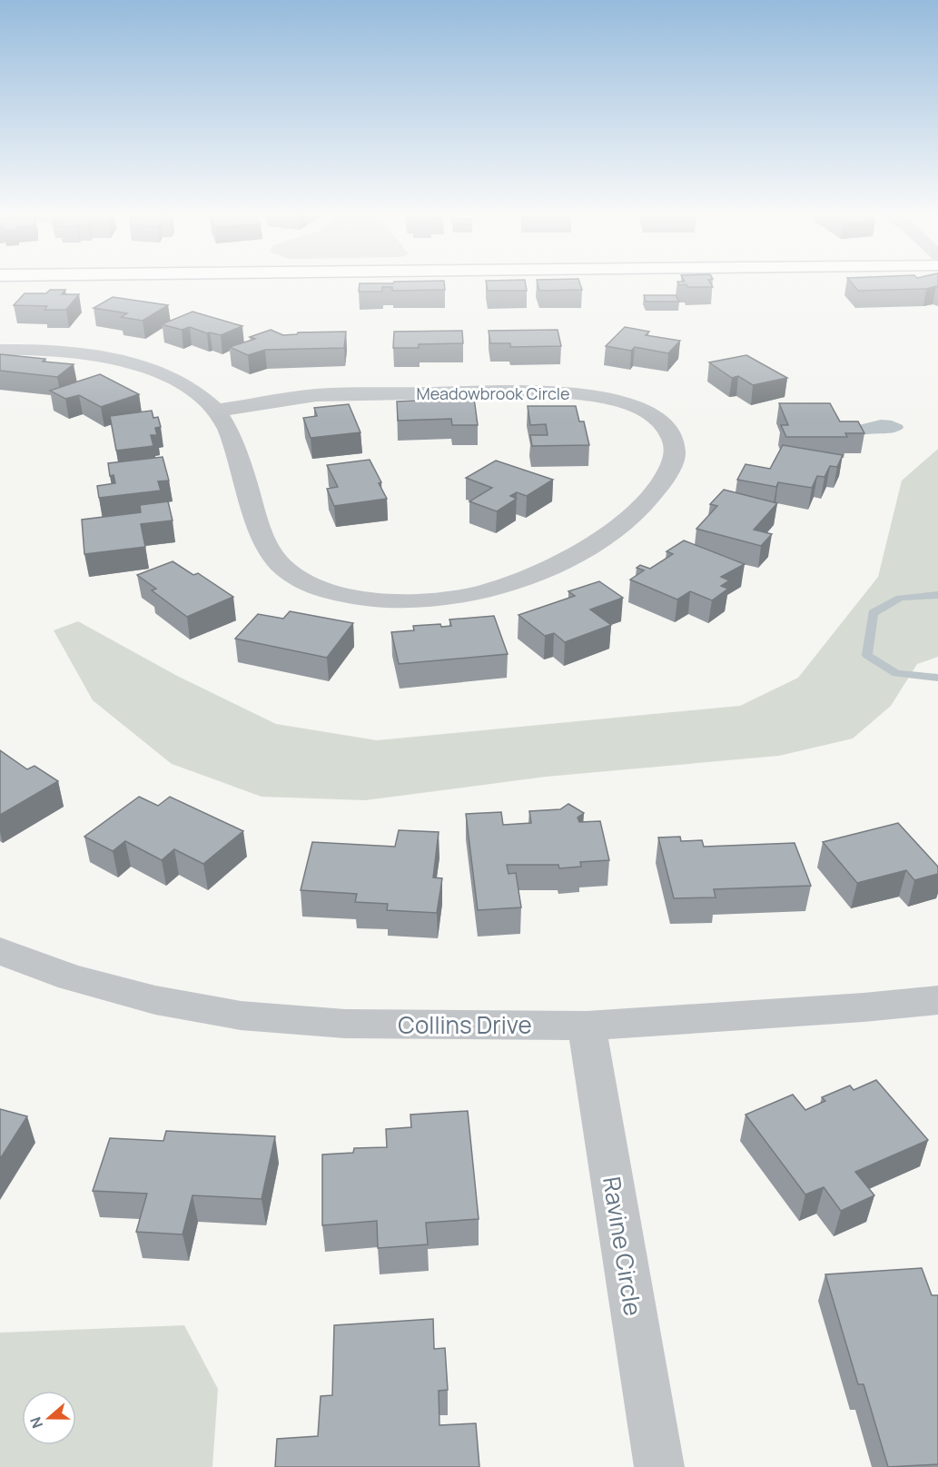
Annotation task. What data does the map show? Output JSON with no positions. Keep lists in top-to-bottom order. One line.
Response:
{"streets":{"street":["Meadowbrook Circle","Collins Drive","Ravine Circle"]},"crossings":[["Collins Drive","Ravine Circle"]],"north":"left"}
